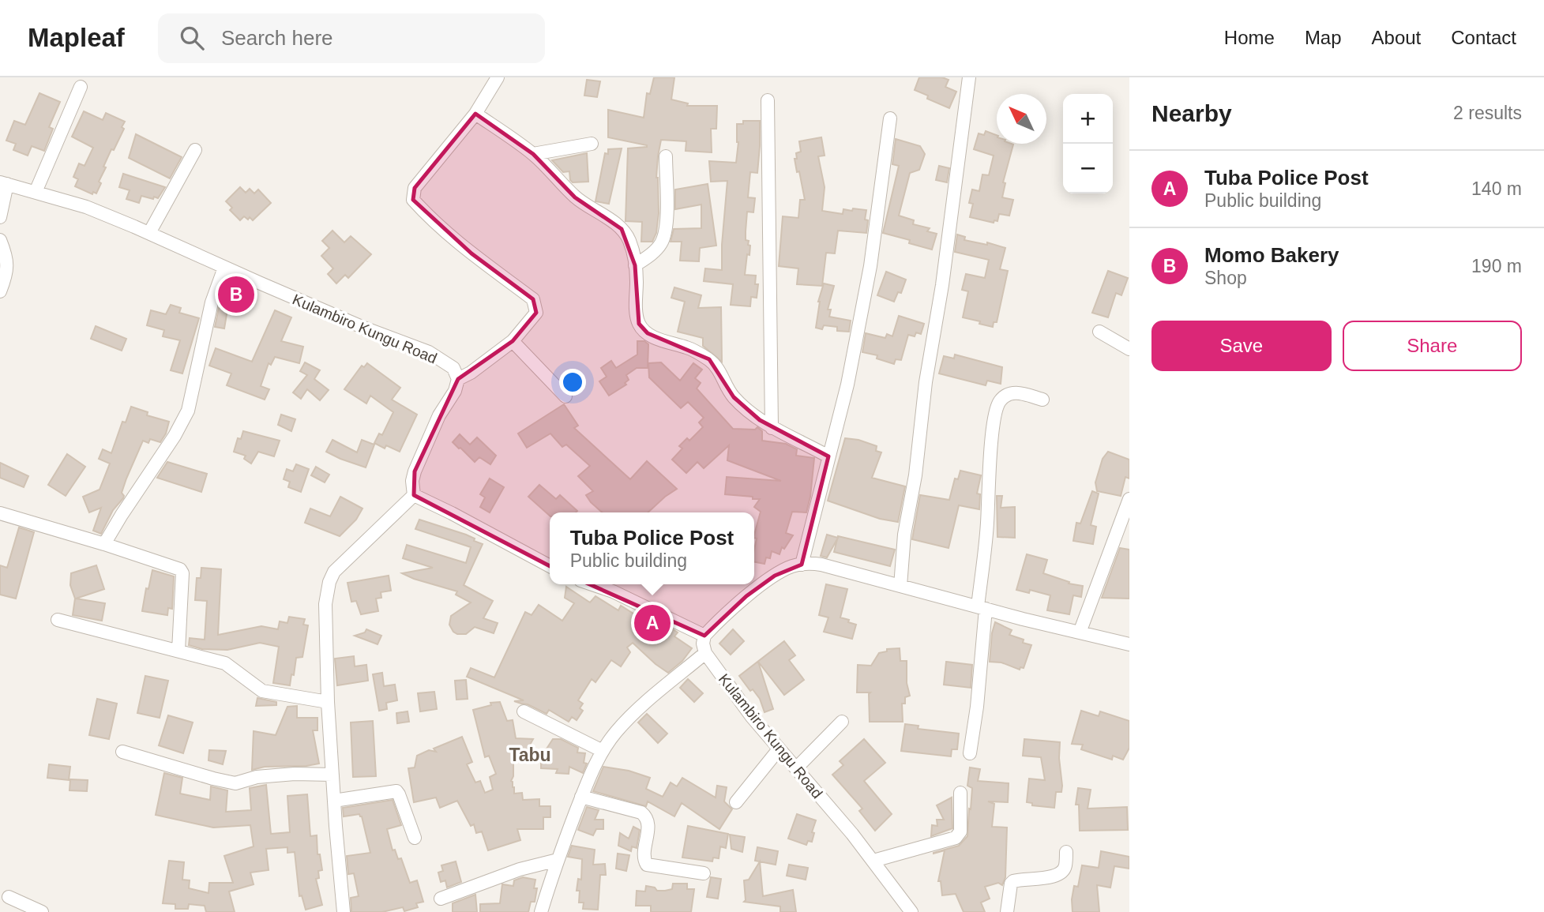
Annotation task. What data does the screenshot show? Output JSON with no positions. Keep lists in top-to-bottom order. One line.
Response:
{"streets":{"street":["Kulambiro Kungu Road"]},"districts":["Tabu"],"north":"top left","page":{"header":"Mapleaf","search":"Search here","nav":["Home","Map","About","Contact"],"heading":["Nearby","2 results"],"map_buttons":["+","−"],"list":[{"mark":"A","name":"Tuba Police Post","note":"Public building","value":"140 m"},{"mark":"B","name":"Momo Bakery","note":"Shop","value":"190 m"}],"pins":["B","A"],"buttons":["Save","Share"],"popup":["Tuba Police Post","Public building"]}}
